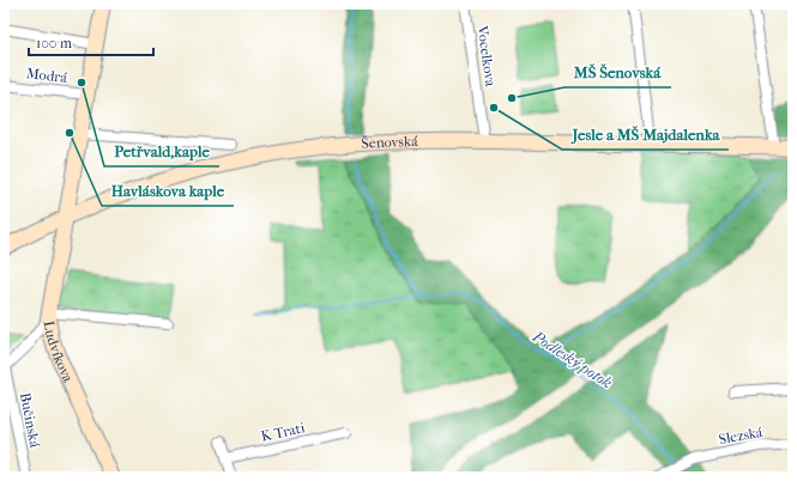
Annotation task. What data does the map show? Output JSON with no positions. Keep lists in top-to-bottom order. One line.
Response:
{"streets":{"main road":["Šenovská","Ludvíkova"],"street":["Vocelkova","Modrá","Bučinská","K Trati","Slezská"]},"crossings":[["Vocelkova","Šenovská"],["Modrá","Ludvíkova"],["Šenovská","Ludvíkova"],["Ludvíkova","Bučinská"]],"water":["Podleský potok"],"places":["Petřvald,kaple","MŠ Šenovská","Jesle a MŠ Majdalenka","Havláskova kaple"],"scale_bar":"100 m"}
